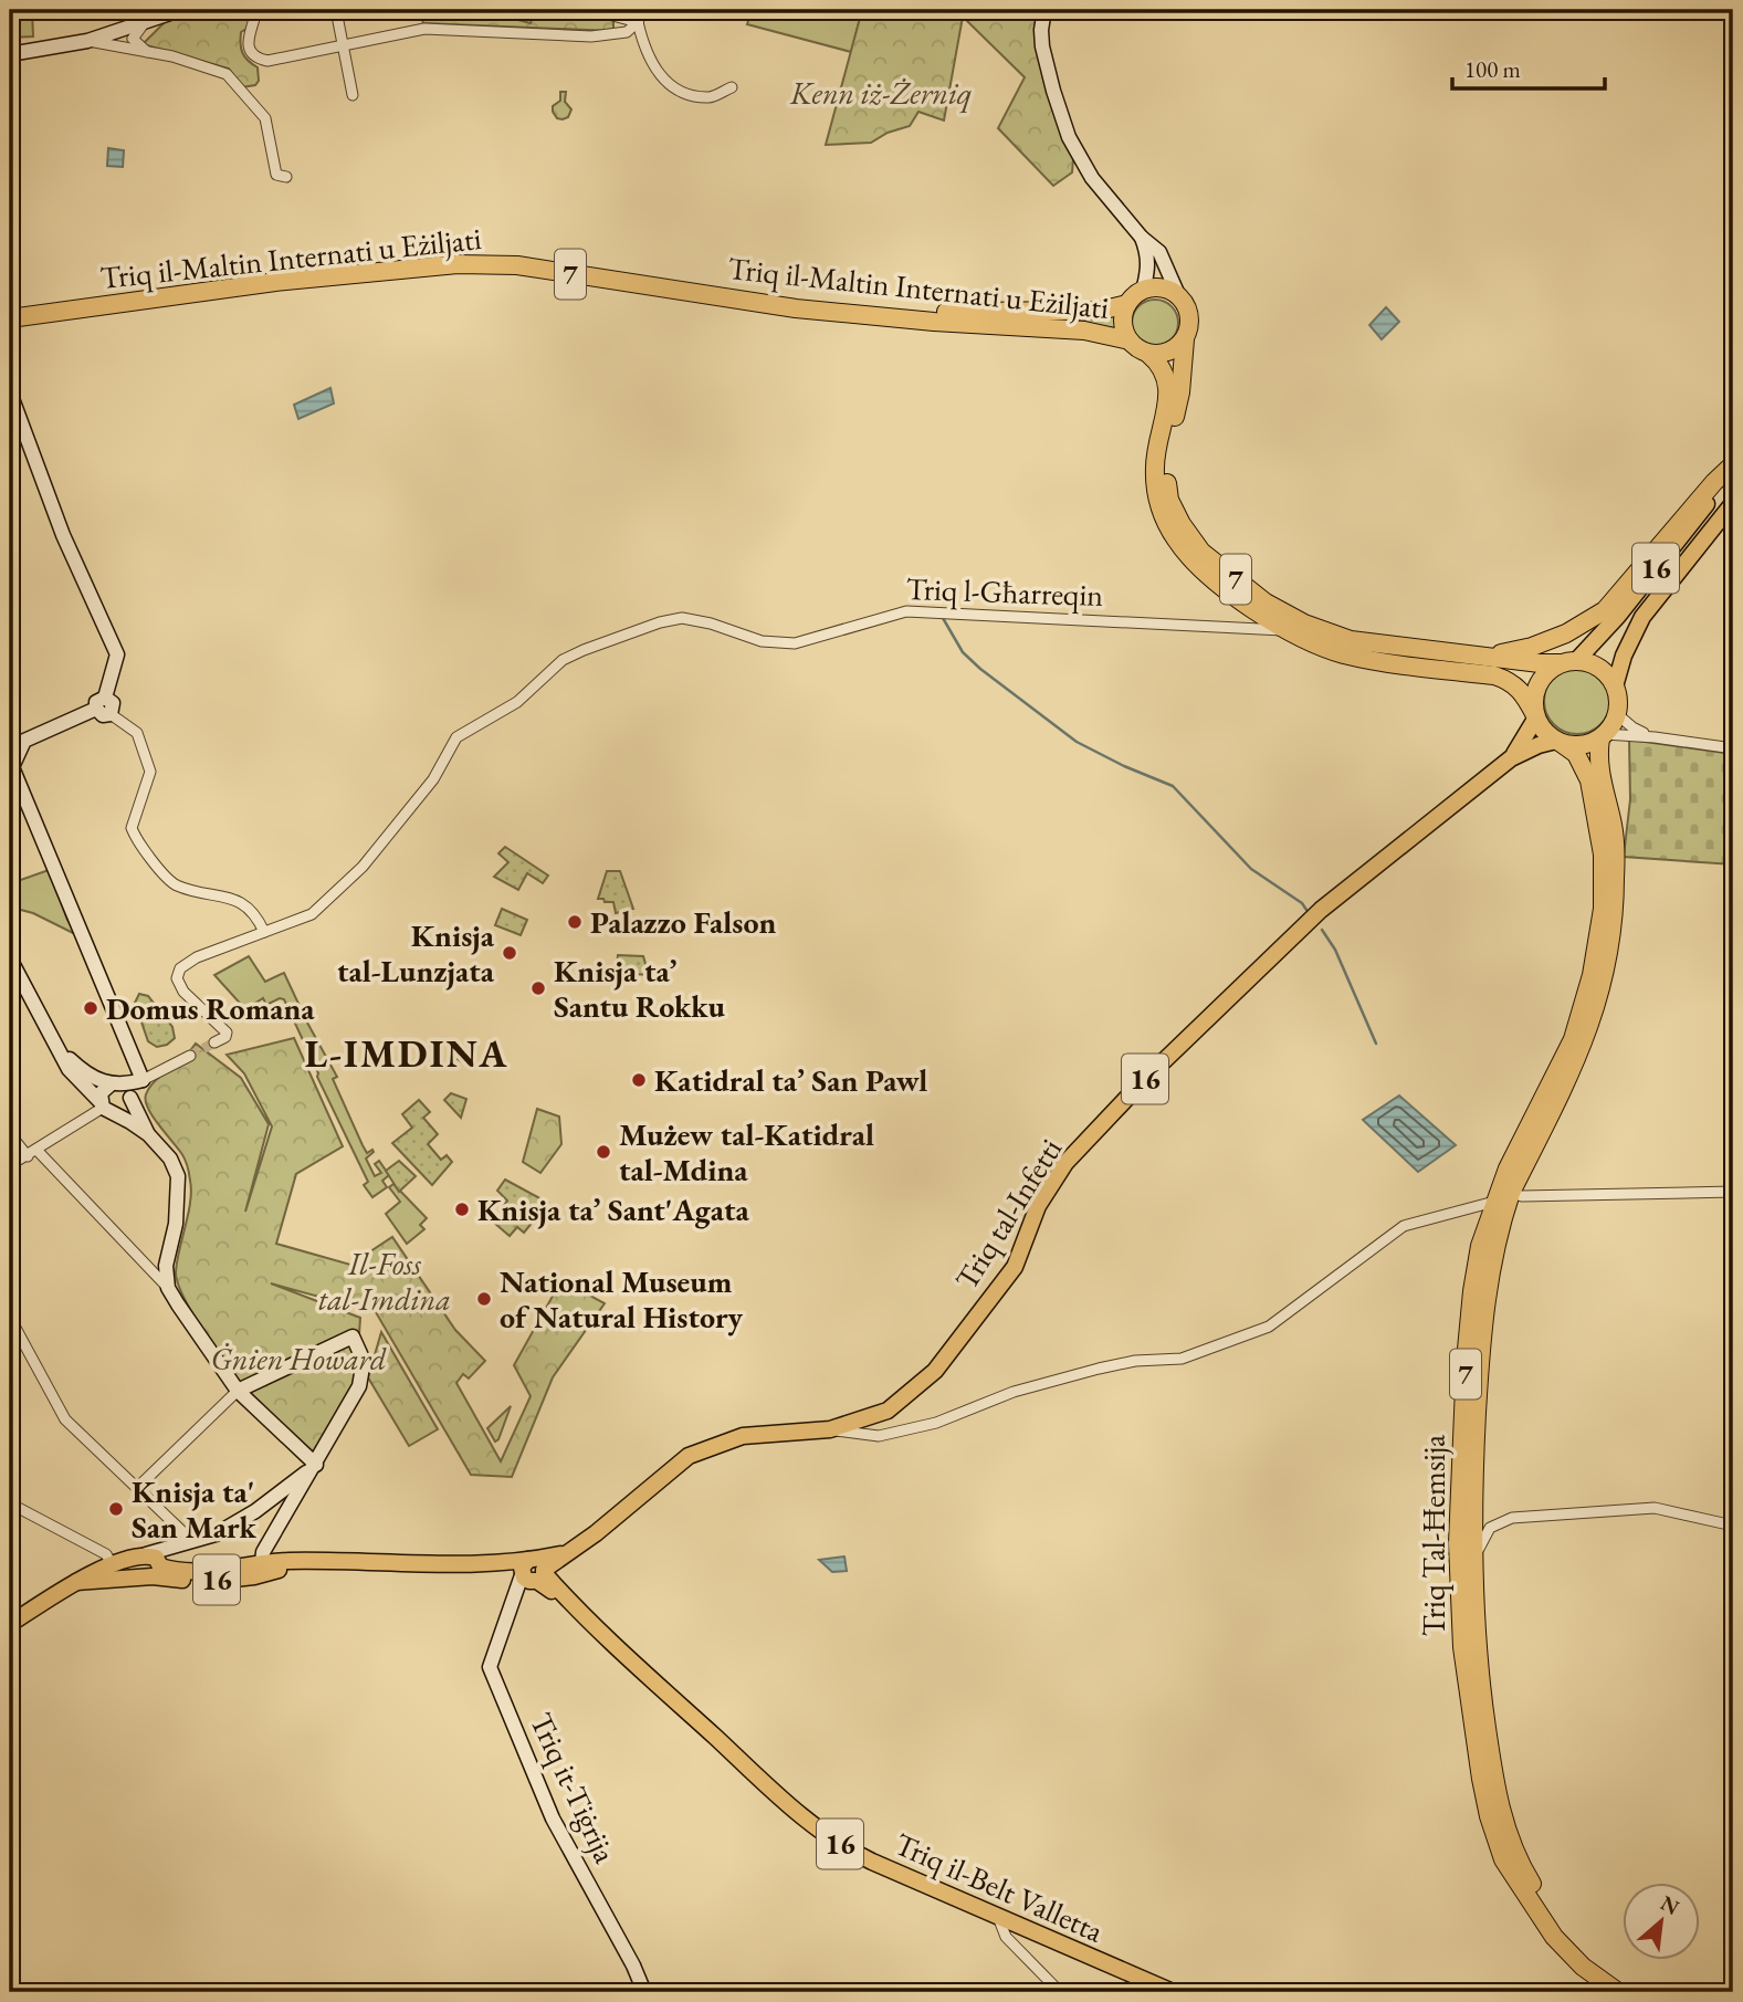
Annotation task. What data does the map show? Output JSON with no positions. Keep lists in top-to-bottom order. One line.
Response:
{"streets":{"highway":["Triq il-Maltin Internati u Eżiljati","7","Triq Tal-Ħemsija"],"main road":["16","Triq tal-Infetti","Triq il-Belt Valletta"],"street":["Triq l-Għarreqin","Triq it-Tiġrija"]},"crossings":[["Triq il-Maltin Internati u Eżiljati","7"],["7","16"],["7","Triq l-Għarreqin"],["7","Triq tal-Infetti"],["7","Triq Tal-Ħemsija"],["16","Triq tal-Infetti"],["16","Triq Tal-Ħemsija"],["16","Triq it-Tiġrija"],["16","Triq il-Belt Valletta"],["Triq tal-Infetti","Triq Tal-Ħemsija"],["Triq tal-Infetti","Triq it-Tiġrija"],["Triq tal-Infetti","Triq il-Belt Valletta"],["Triq it-Tiġrija","Triq il-Belt Valletta"]],"districts":["L-IMDINA"],"parks":["Kenn iż-Żerniq","Il-Foss tal-Imdina","Ġnien Howard"],"places":["Palazzo Falson","Knisja tal-Lunzjata","Knisja ta’ Santu Rokku","Domus Romana","Katidral ta’ San Pawl","Mużew tal-Katidral tal-Mdina","Knisja ta’ Sant'Agata","National Museum of Natural History","Knisja ta' San Mark"],"scale_bar":"100 m","north":"top right"}
